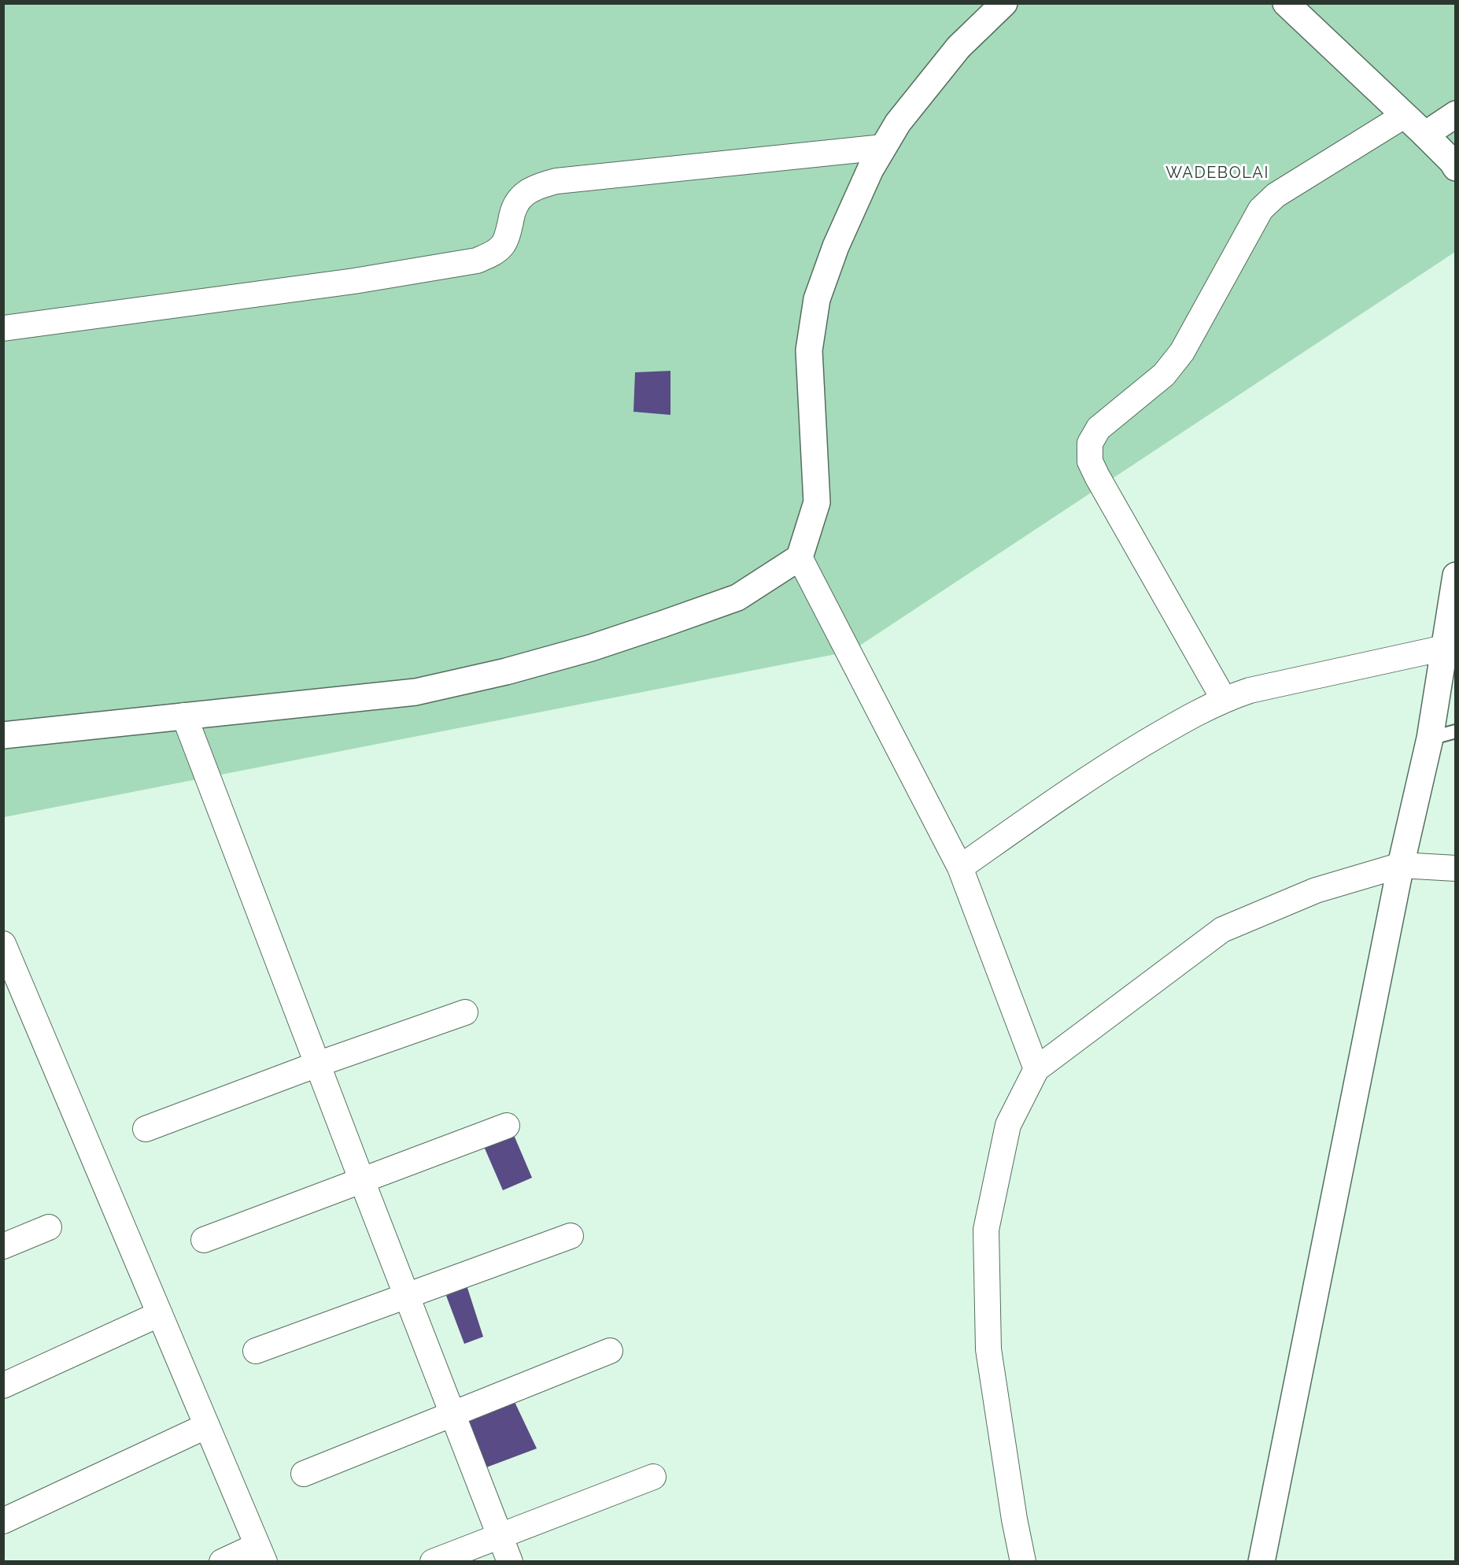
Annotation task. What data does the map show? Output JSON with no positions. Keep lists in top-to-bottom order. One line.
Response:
{"districts":["WADEBOLAI"]}
